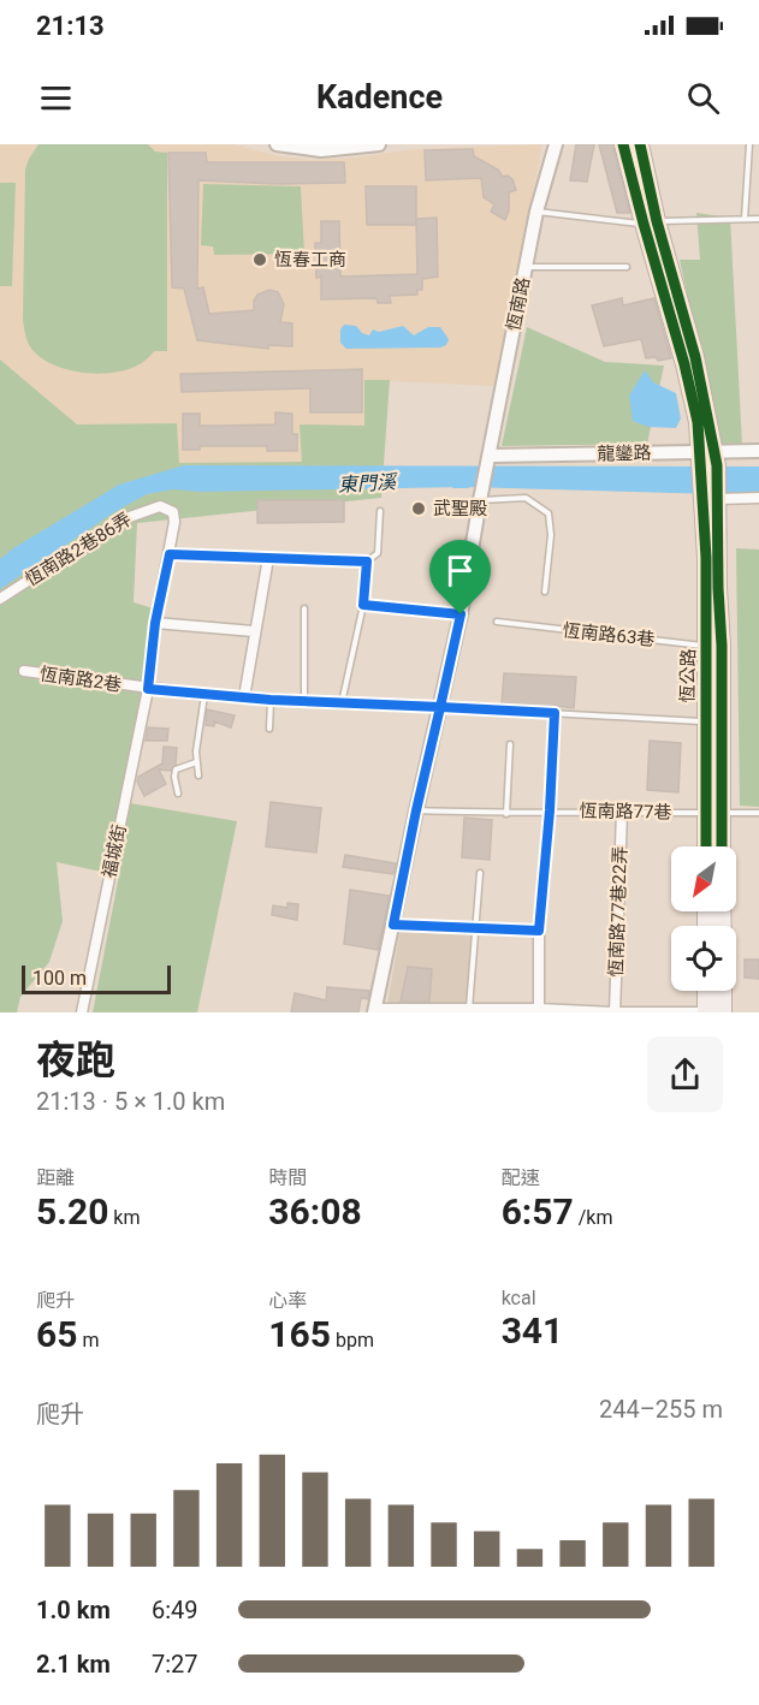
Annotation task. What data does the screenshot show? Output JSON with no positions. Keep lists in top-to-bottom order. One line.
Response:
{"streets":{"main road":["恆公路"],"street":["恆南路","龍鑾路","恆南路2巷86弄","恆南路2巷","福城街","恆南路77巷22弄"],"lane":["恆南路63巷","恆南路77巷"]},"crossings":[["恆南路","龍鑾路"],["龍鑾路","恆公路"],["恆南路2巷86弄","恆南路2巷"],["恆南路2巷86弄","福城街"],["恆南路63巷","恆公路"],["恆公路","恆南路77巷"],["恆南路2巷","福城街"],["恆南路77巷","恆南路77巷22弄"]],"water":["東門溪"],"places":["恆春工商","武聖殿"],"scale_bar":"100 m","north":"bottom left","page":{"status":"21:13","header":"Kadence","scale":"100 m","heading":["夜跑","21:13 · 5 × 1.0 km"],"stats":[["距離","5.20 km"],["時間","36:08"],["配速","6:57 /km"],["爬升","65 m"],["心率","165 bpm"],["kcal","341"]],"chart":["爬升","244–255 m"],"list":[{"name":"1.0 km","note":"6:49"},{"name":"2.1 km","note":"7:27"}]}}
